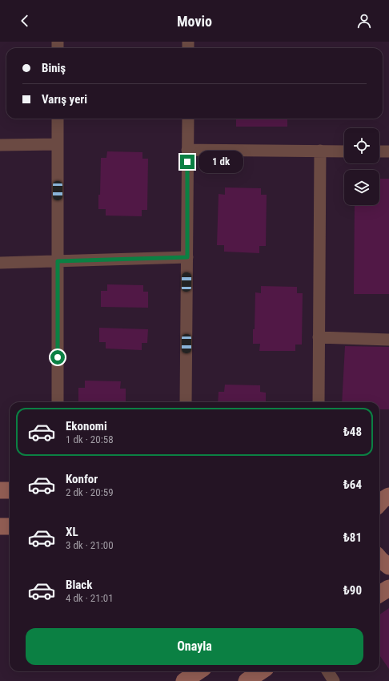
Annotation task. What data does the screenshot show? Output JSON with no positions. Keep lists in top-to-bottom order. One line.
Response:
{"page":{"header":"Movio","banner":["Biniş","Varış yeri"],"bubble":"1 dk","list":[{"name":"Ekonomi","note":"1 dk · 20:58","value":"₺48"},{"name":"Konfor","note":"2 dk · 20:59","value":"₺64"},{"name":"XL","note":"3 dk · 21:00","value":"₺81"},{"name":"Black","note":"4 dk · 21:01","value":"₺90"}],"buttons":"Onayla"}}
